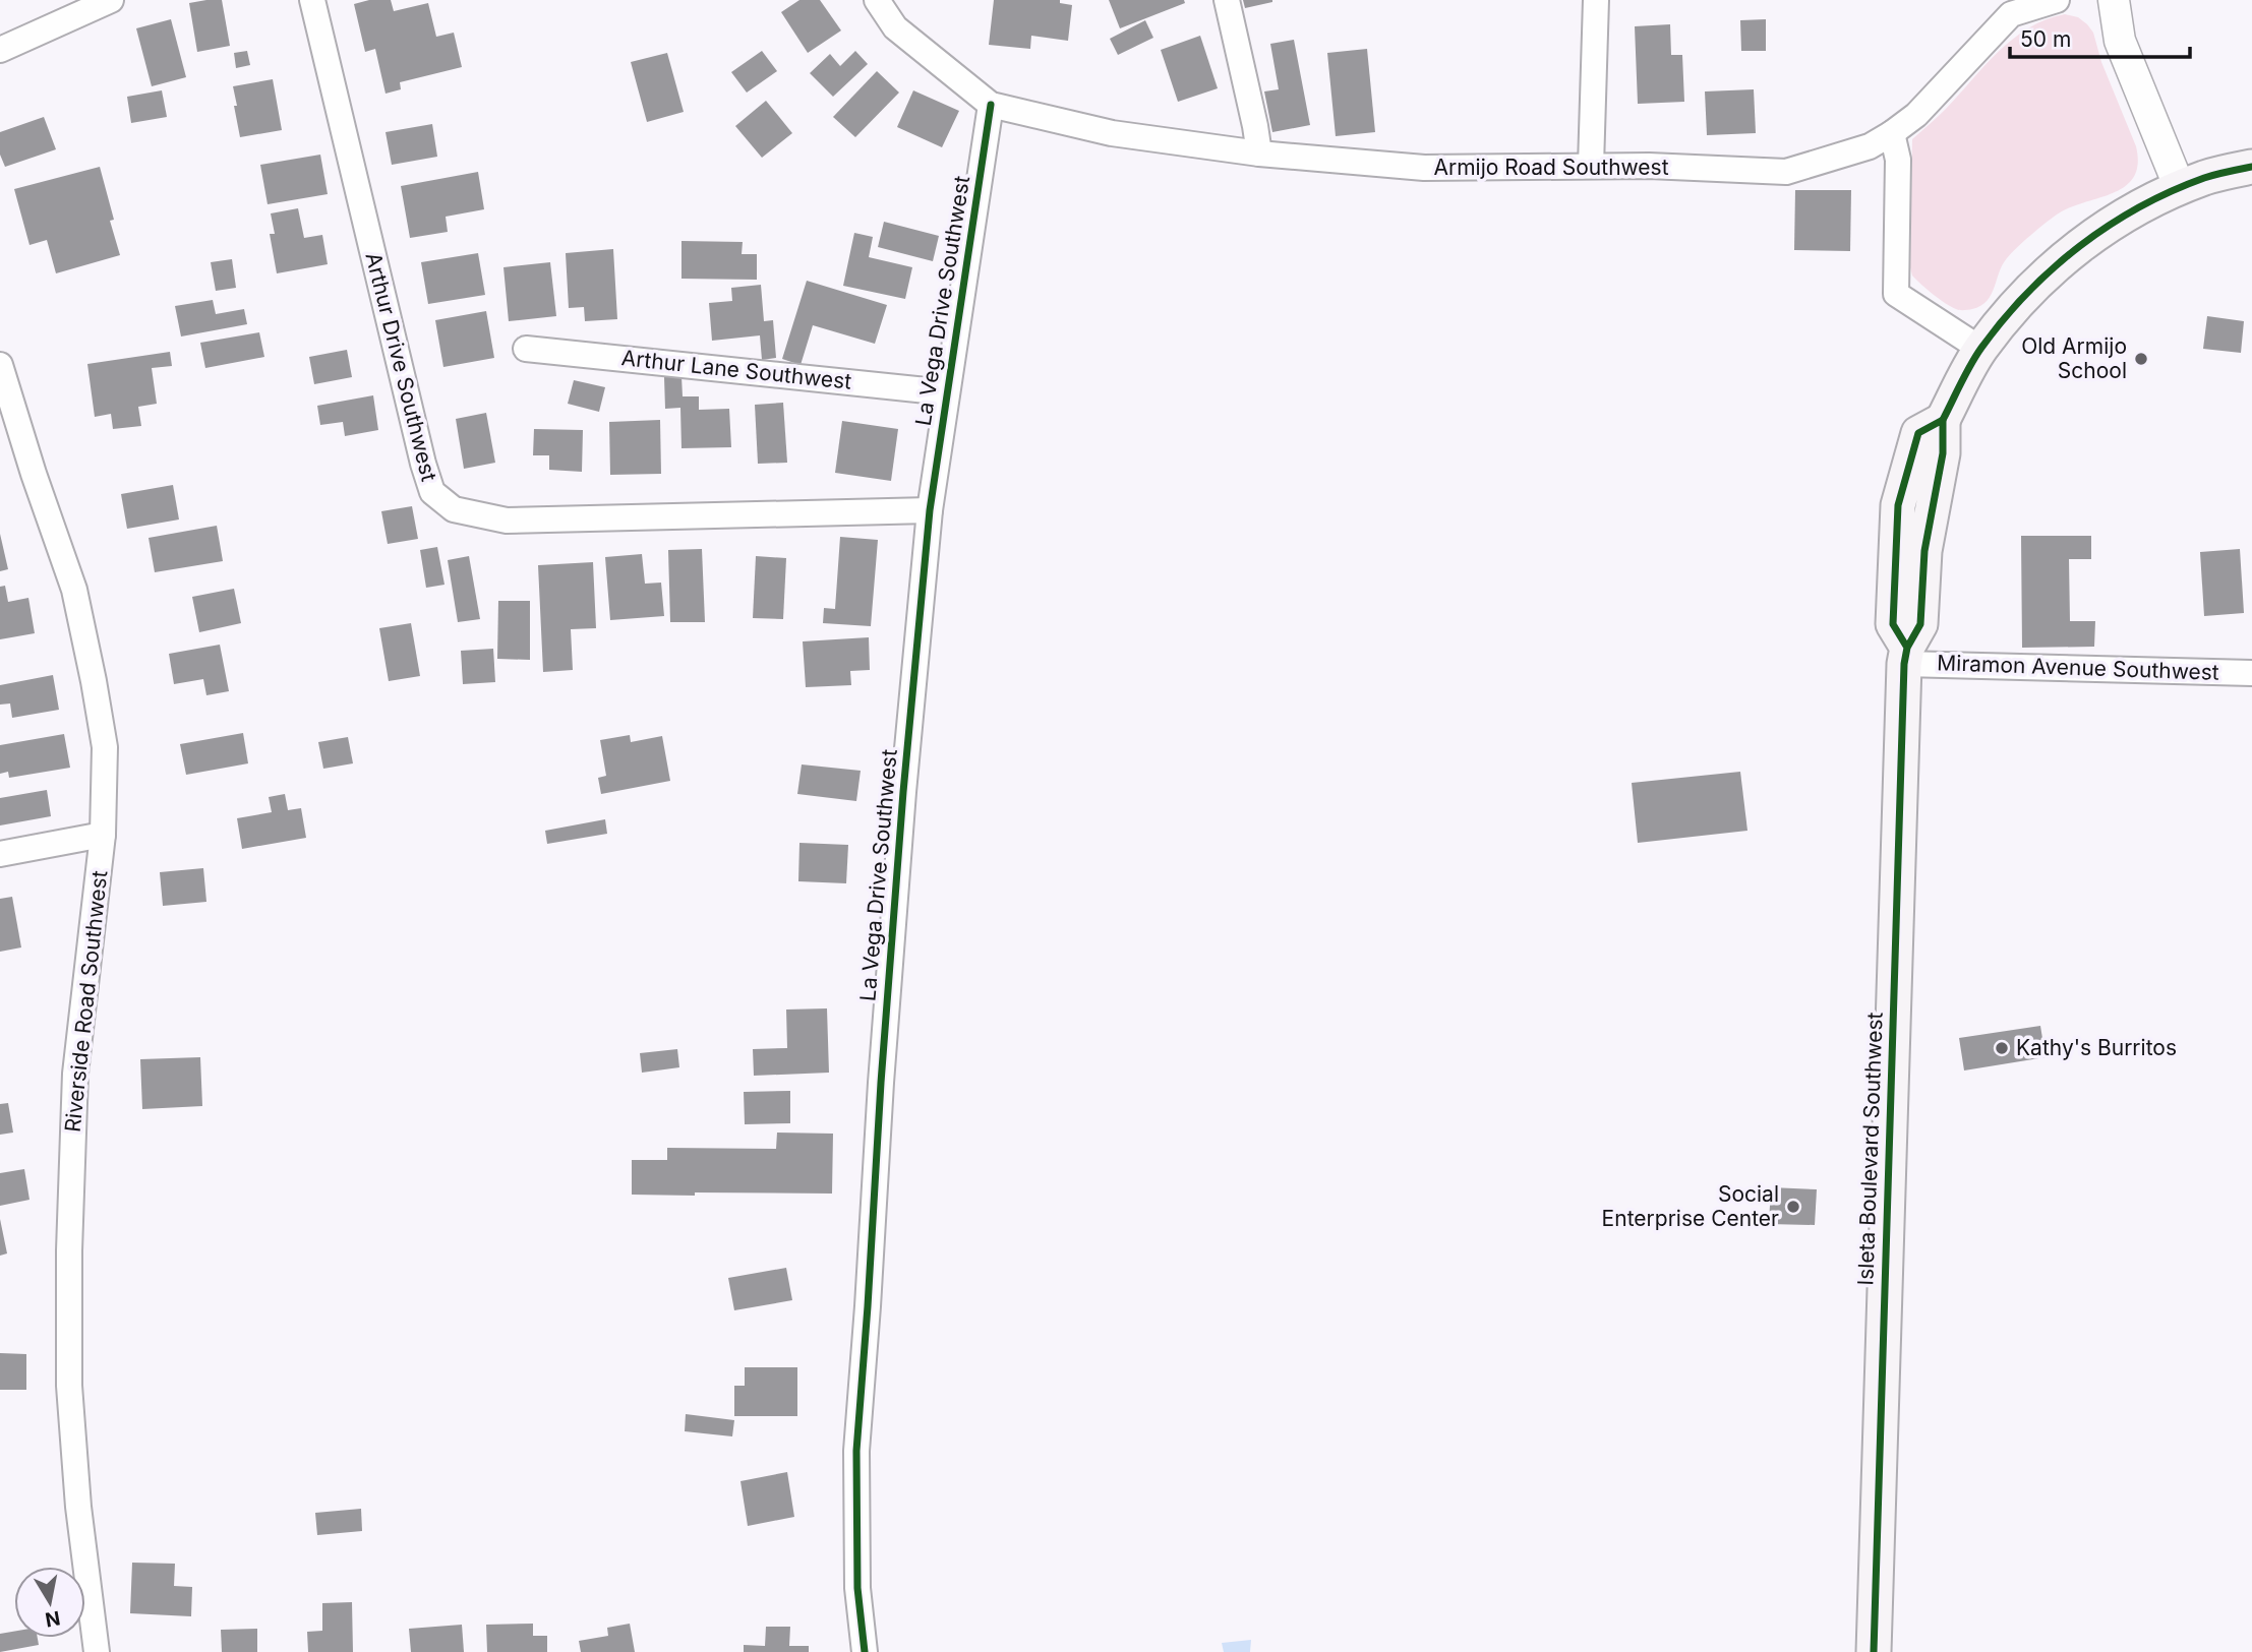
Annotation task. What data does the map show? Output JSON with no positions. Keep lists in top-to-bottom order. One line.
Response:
{"streets":{"main road":["Isleta Boulevard Southwest"],"street":["Armijo Road Southwest","La Vega Drive Southwest","Arthur Drive Southwest","Arthur Lane Southwest","Miramon Avenue Southwest","Riverside Road Southwest"]},"crossings":[["Armijo Road Southwest","La Vega Drive Southwest"],["La Vega Drive Southwest","Arthur Drive Southwest"],["La Vega Drive Southwest","Arthur Lane Southwest"],["Miramon Avenue Southwest","Isleta Boulevard Southwest"]],"places":["Old Armijo School","Kathy's Burritos","Social Enterprise Center"],"scale_bar":"50 m","north":"bottom"}
